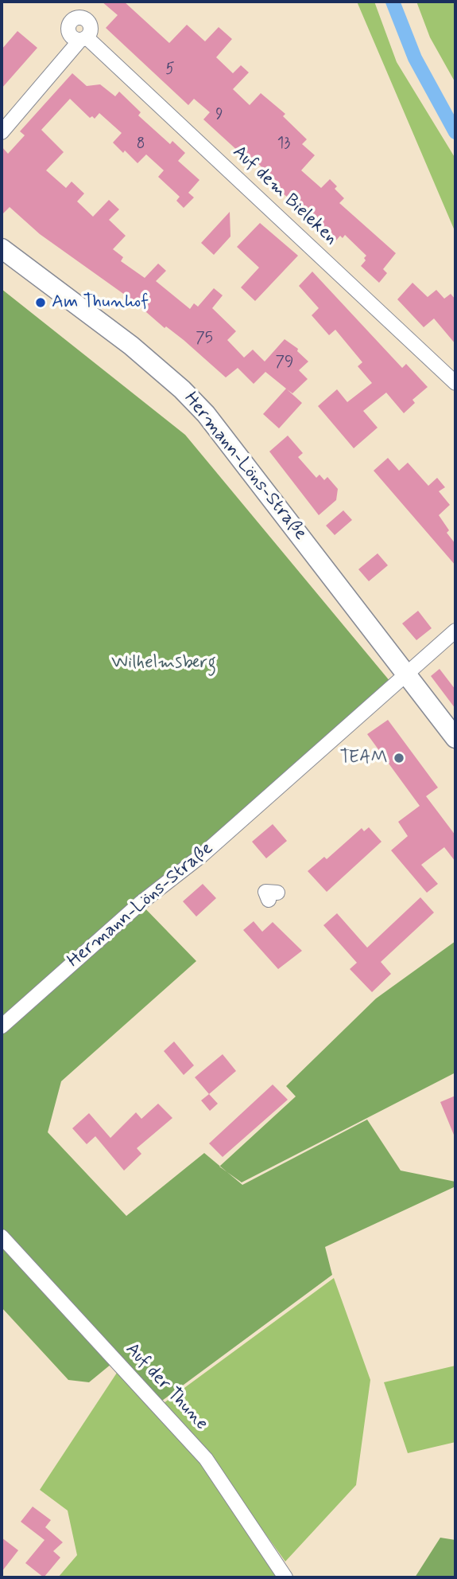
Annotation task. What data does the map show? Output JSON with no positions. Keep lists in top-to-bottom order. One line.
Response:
{"streets":{"street":["Auf dem Bieleken","Hermann-Löns-Straße","Auf der Thune"]},"parks":["Wilhelmsberg"],"places":["Am Thunhof","TEAM"],"house_numbers":["5","9","13","8","75","79"]}
